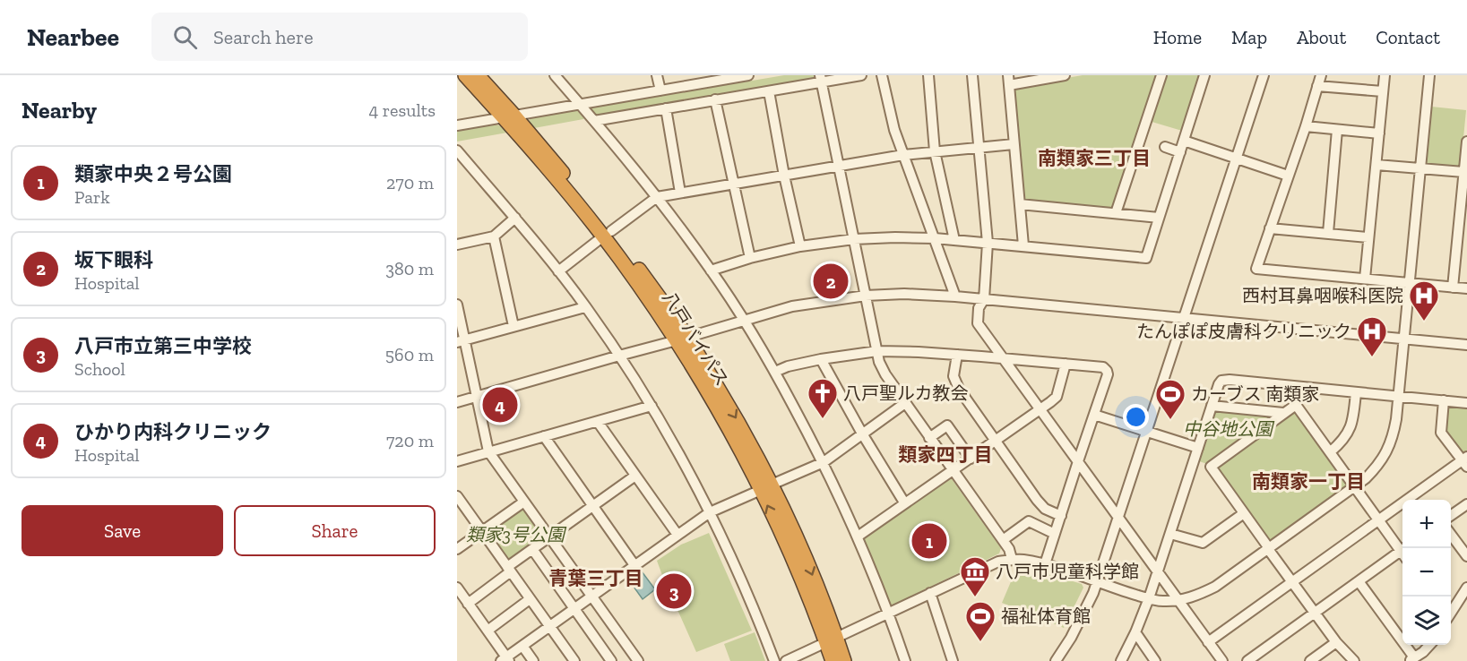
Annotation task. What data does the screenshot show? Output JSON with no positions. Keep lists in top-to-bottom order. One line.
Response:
{"streets":{"highway":["八戸バイパス"]},"districts":["南類家三丁目","類家四丁目","南類家一丁目","青葉三丁目"],"parks":["中谷地公園","類家3号公園"],"places":{"hospital":["西村耳鼻咽喉科医院","たんぽぽ皮膚科クリニック"],"church":["八戸聖ルカ教会"],"sports":["カーブス 南類家","福祉体育館"],"museum":["八戸市児童科学館"]},"page":{"header":"Nearbee","search":"Search here","nav":["Home","Map","About","Contact"],"heading":["Nearby","4 results"],"list":[{"mark":"1","name":"類家中央２号公園","note":"Park","value":"270 m"},{"mark":"2","name":"坂下眼科","note":"Hospital","value":"380 m"},{"mark":"3","name":"八戸市立第三中学校","note":"School","value":"560 m"},{"mark":"4","name":"ひかり内科クリニック","note":"Hospital","value":"720 m"}],"pins":["2","4","1","3"],"buttons":["Save","Share"],"map_buttons":["+","−"]}}
